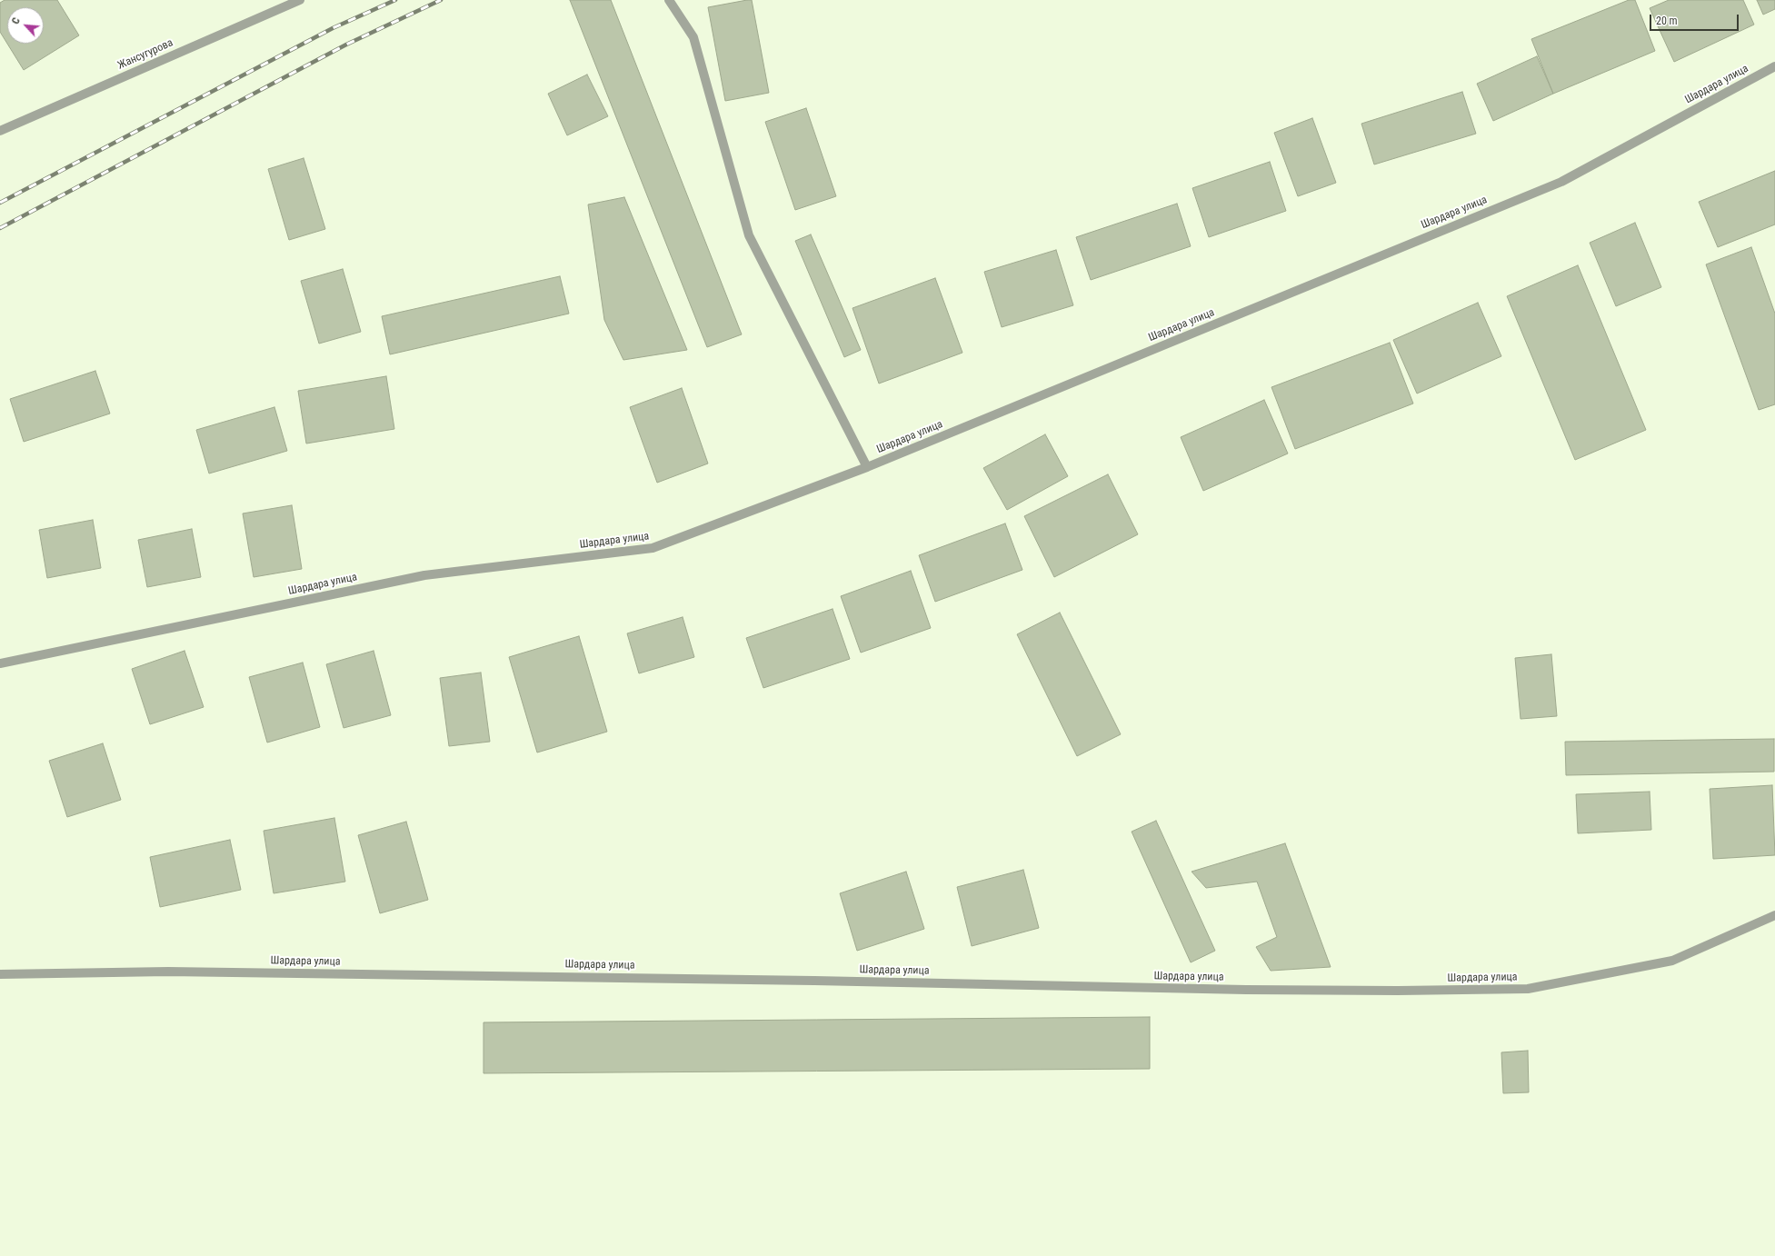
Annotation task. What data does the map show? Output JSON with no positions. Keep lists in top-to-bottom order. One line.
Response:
{"streets":{"street":["Жансугурова","Шардара улица"]},"scale_bar":"20 m","north":"top left"}
